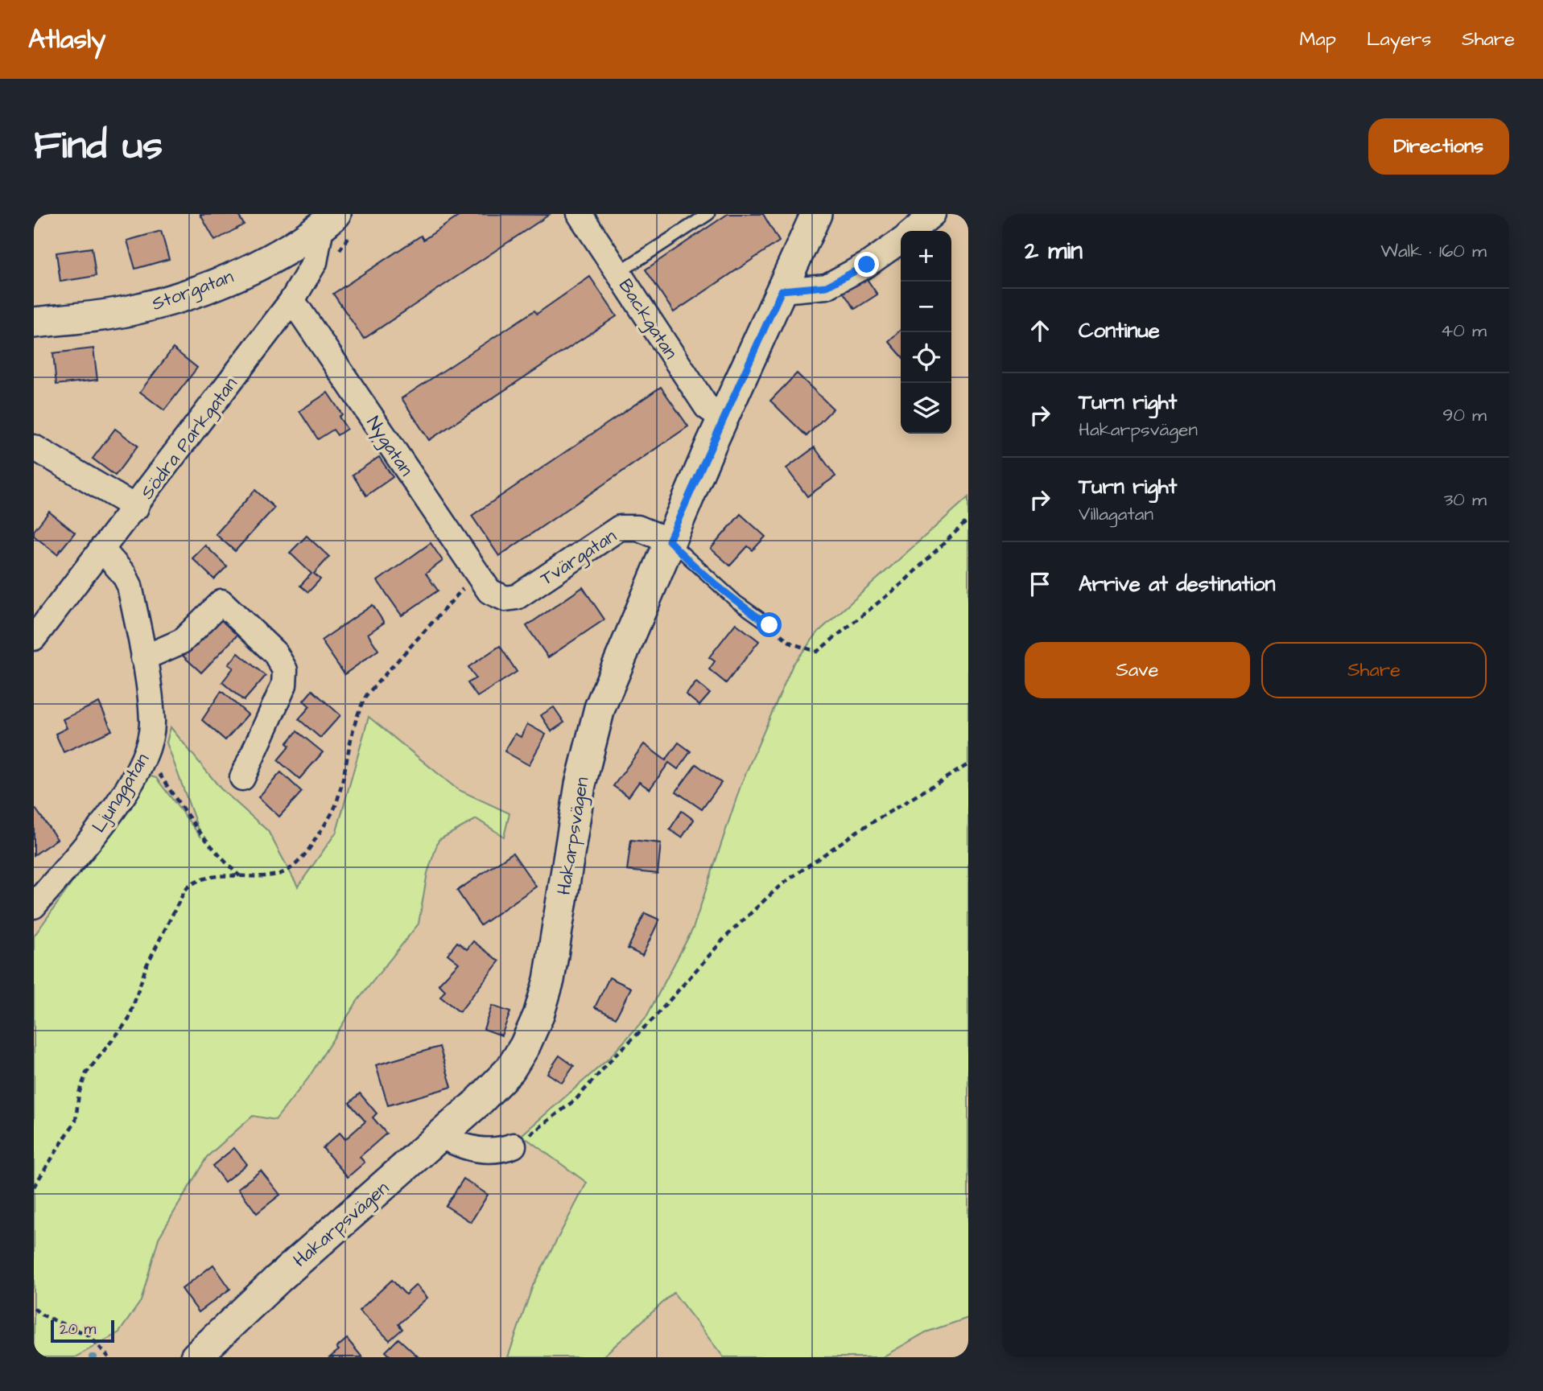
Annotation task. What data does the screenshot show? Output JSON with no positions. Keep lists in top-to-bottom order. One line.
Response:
{"streets":{"street":["Storgatan","Backgatan","Södra Parkgatan","Nygatan","Tvärgatan","Ljunggatan","Hakarpsvägen"]},"crossings":[["Storgatan","Södra Parkgatan"],["Backgatan","Hakarpsvägen"],["Södra Parkgatan","Nygatan"],["Södra Parkgatan","Ljunggatan"],["Nygatan","Tvärgatan"],["Tvärgatan","Hakarpsvägen"]],"scale_bar":"20 m","page":{"header":"Atlasly","nav":["Map","Layers","Share"],"buttons":["Directions",["Save","Share"]],"title":"Find us","heading":["2 min","Walk · 160 m"],"map_buttons":["+","−"],"list":[["Continue","40 m"],["Turn right","Hakarpsvägen","90 m"],["Turn right","Villagatan","30 m"],"Arrive at destination"],"scale":"20 m"}}
